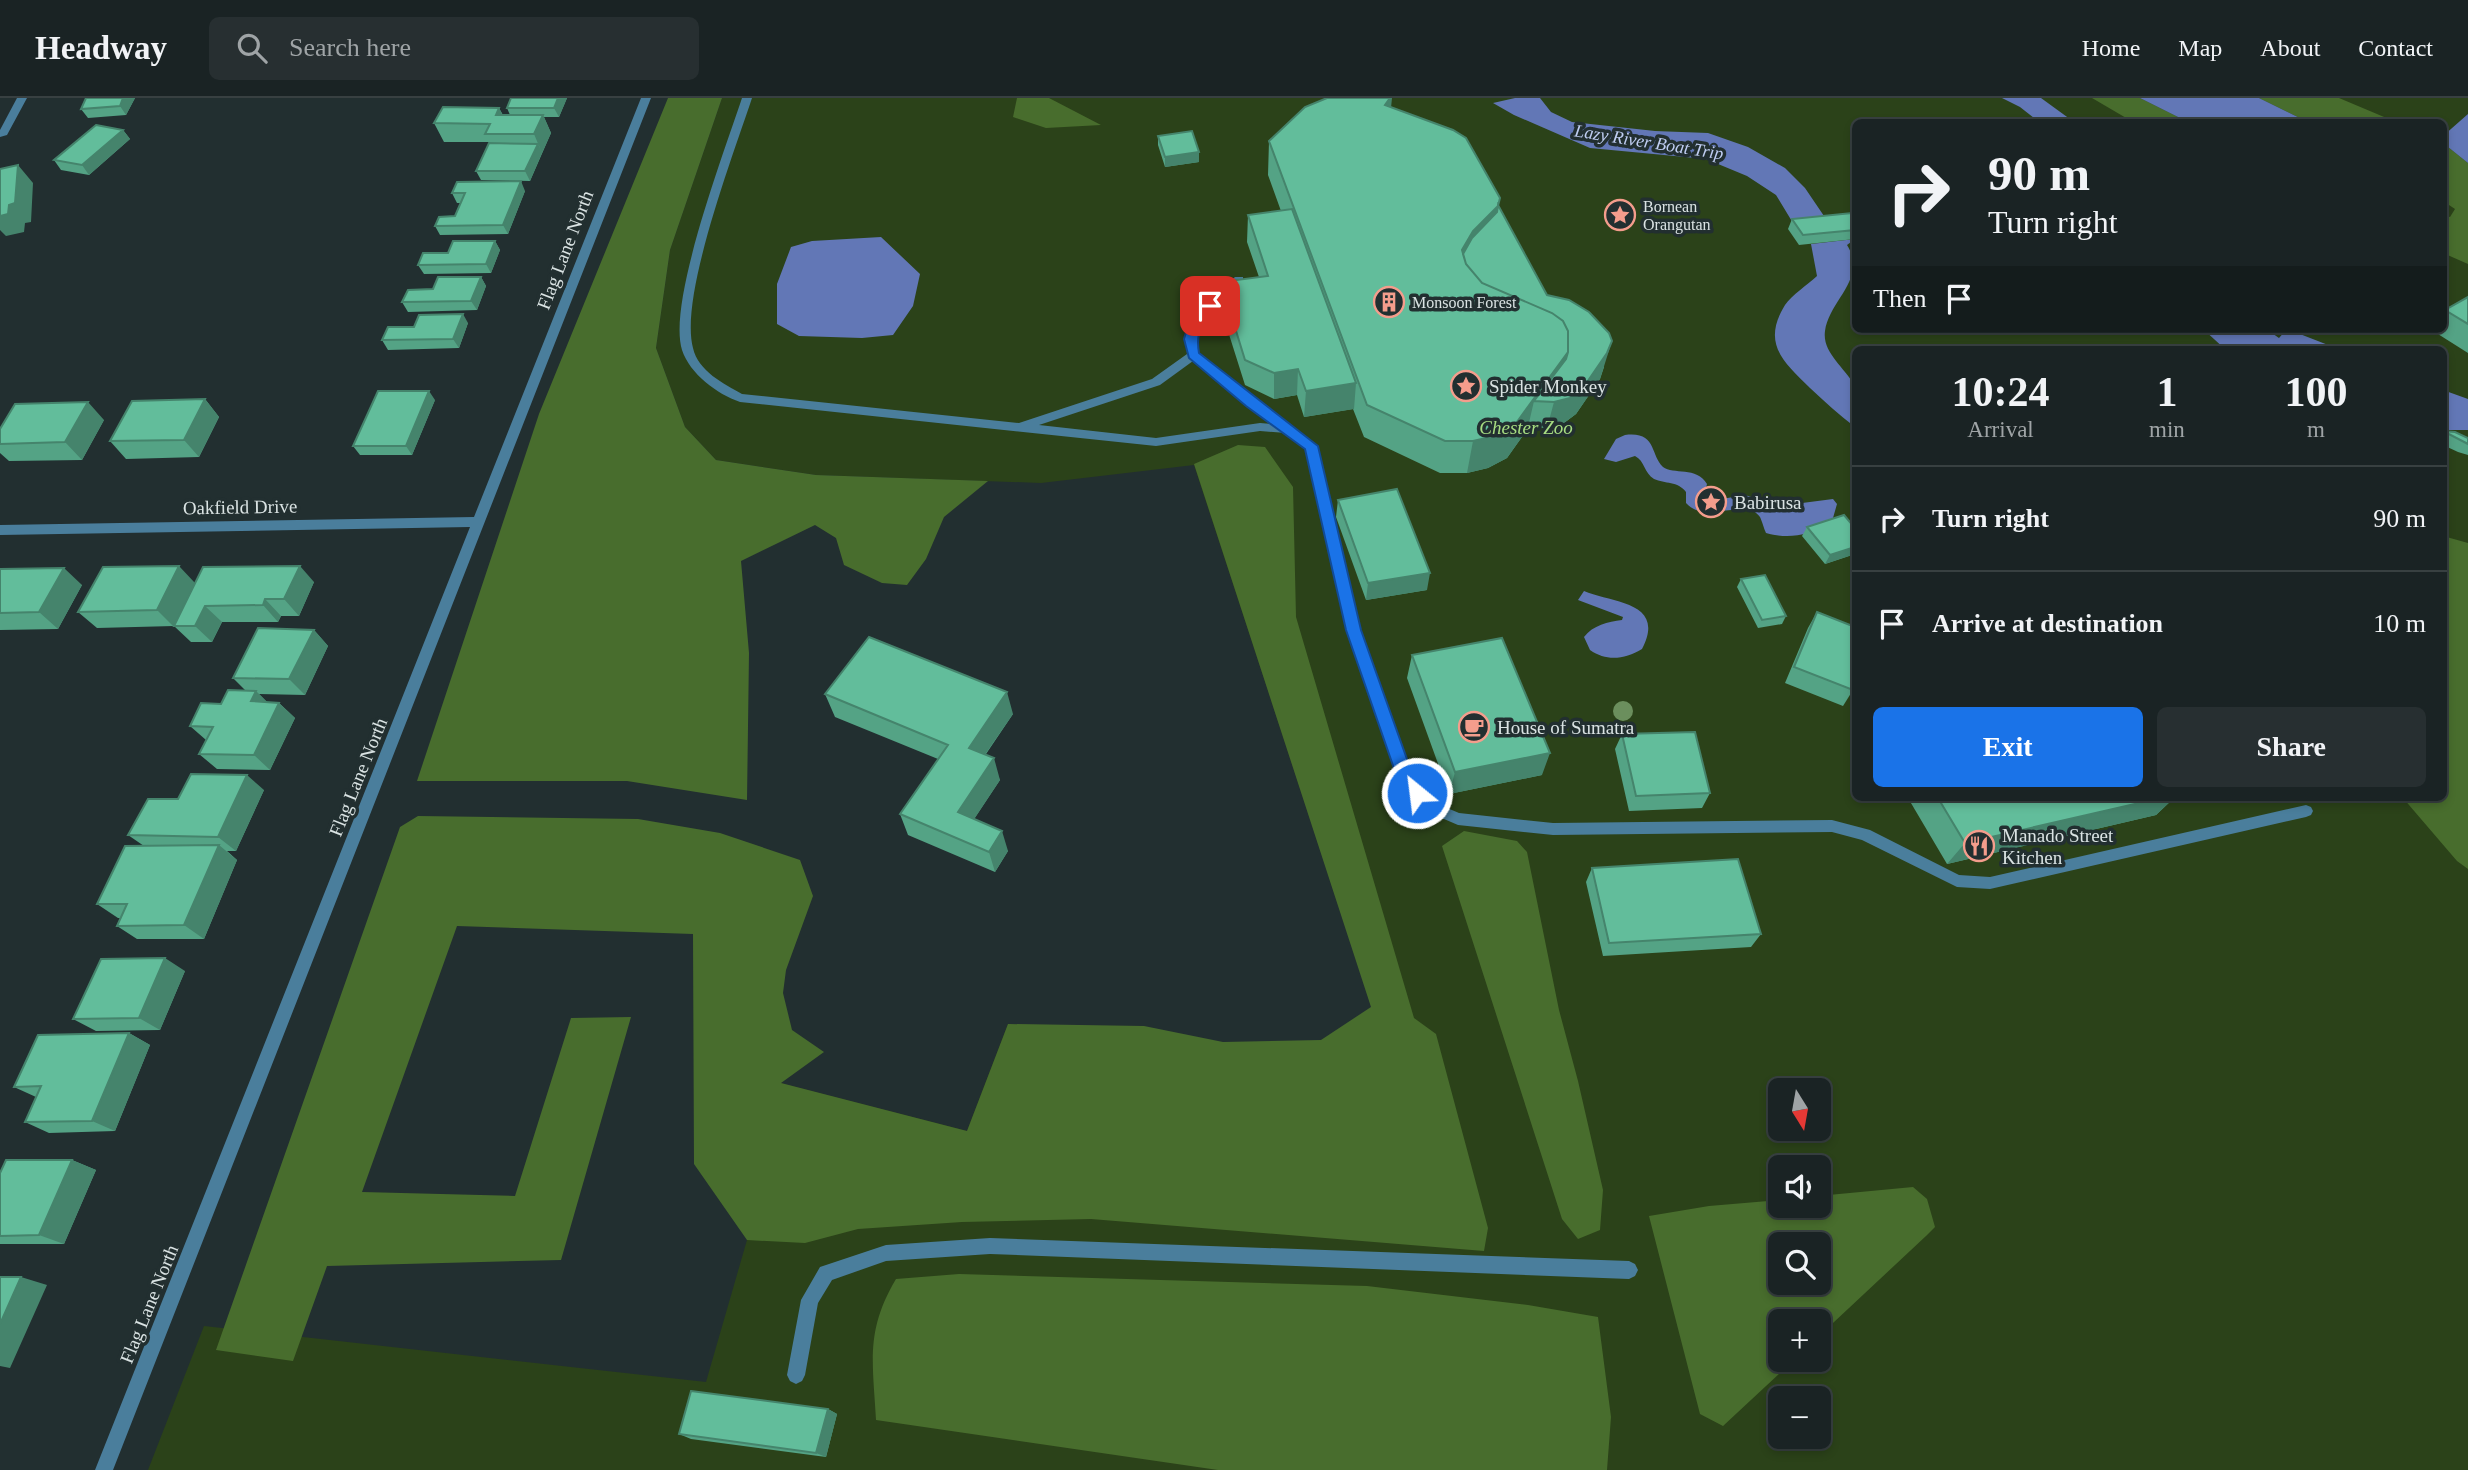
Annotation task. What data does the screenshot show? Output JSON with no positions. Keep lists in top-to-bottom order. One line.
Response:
{"streets":{"street":["Flag Lane North","Oakfield Drive"]},"crossings":[["Flag Lane North","Oakfield Drive"]],"water":["Lazy River Boat Trip"],"parks":["Chester Zoo"],"places":{"place":["Bornean Orangutan","Spider Monkey","Babirusa"],"building":["Monsoon Forest"],"cafe":["House of Sumatra"],"restaurant":["Manado Street Kitchen"]},"north":"bottom","page":{"header":"Headway","search":"Search here","nav":["Home","Map","About","Contact"],"turn":["90 m","Turn right"],"then":"Then","eta":["10:24","Arrival","1","min","100","m"],"list":[{"name":"Turn right","value":"90 m"},{"name":"Arrive at destination","value":"10 m"}],"buttons":["Exit","Share"],"map_buttons":["+","−"]}}
